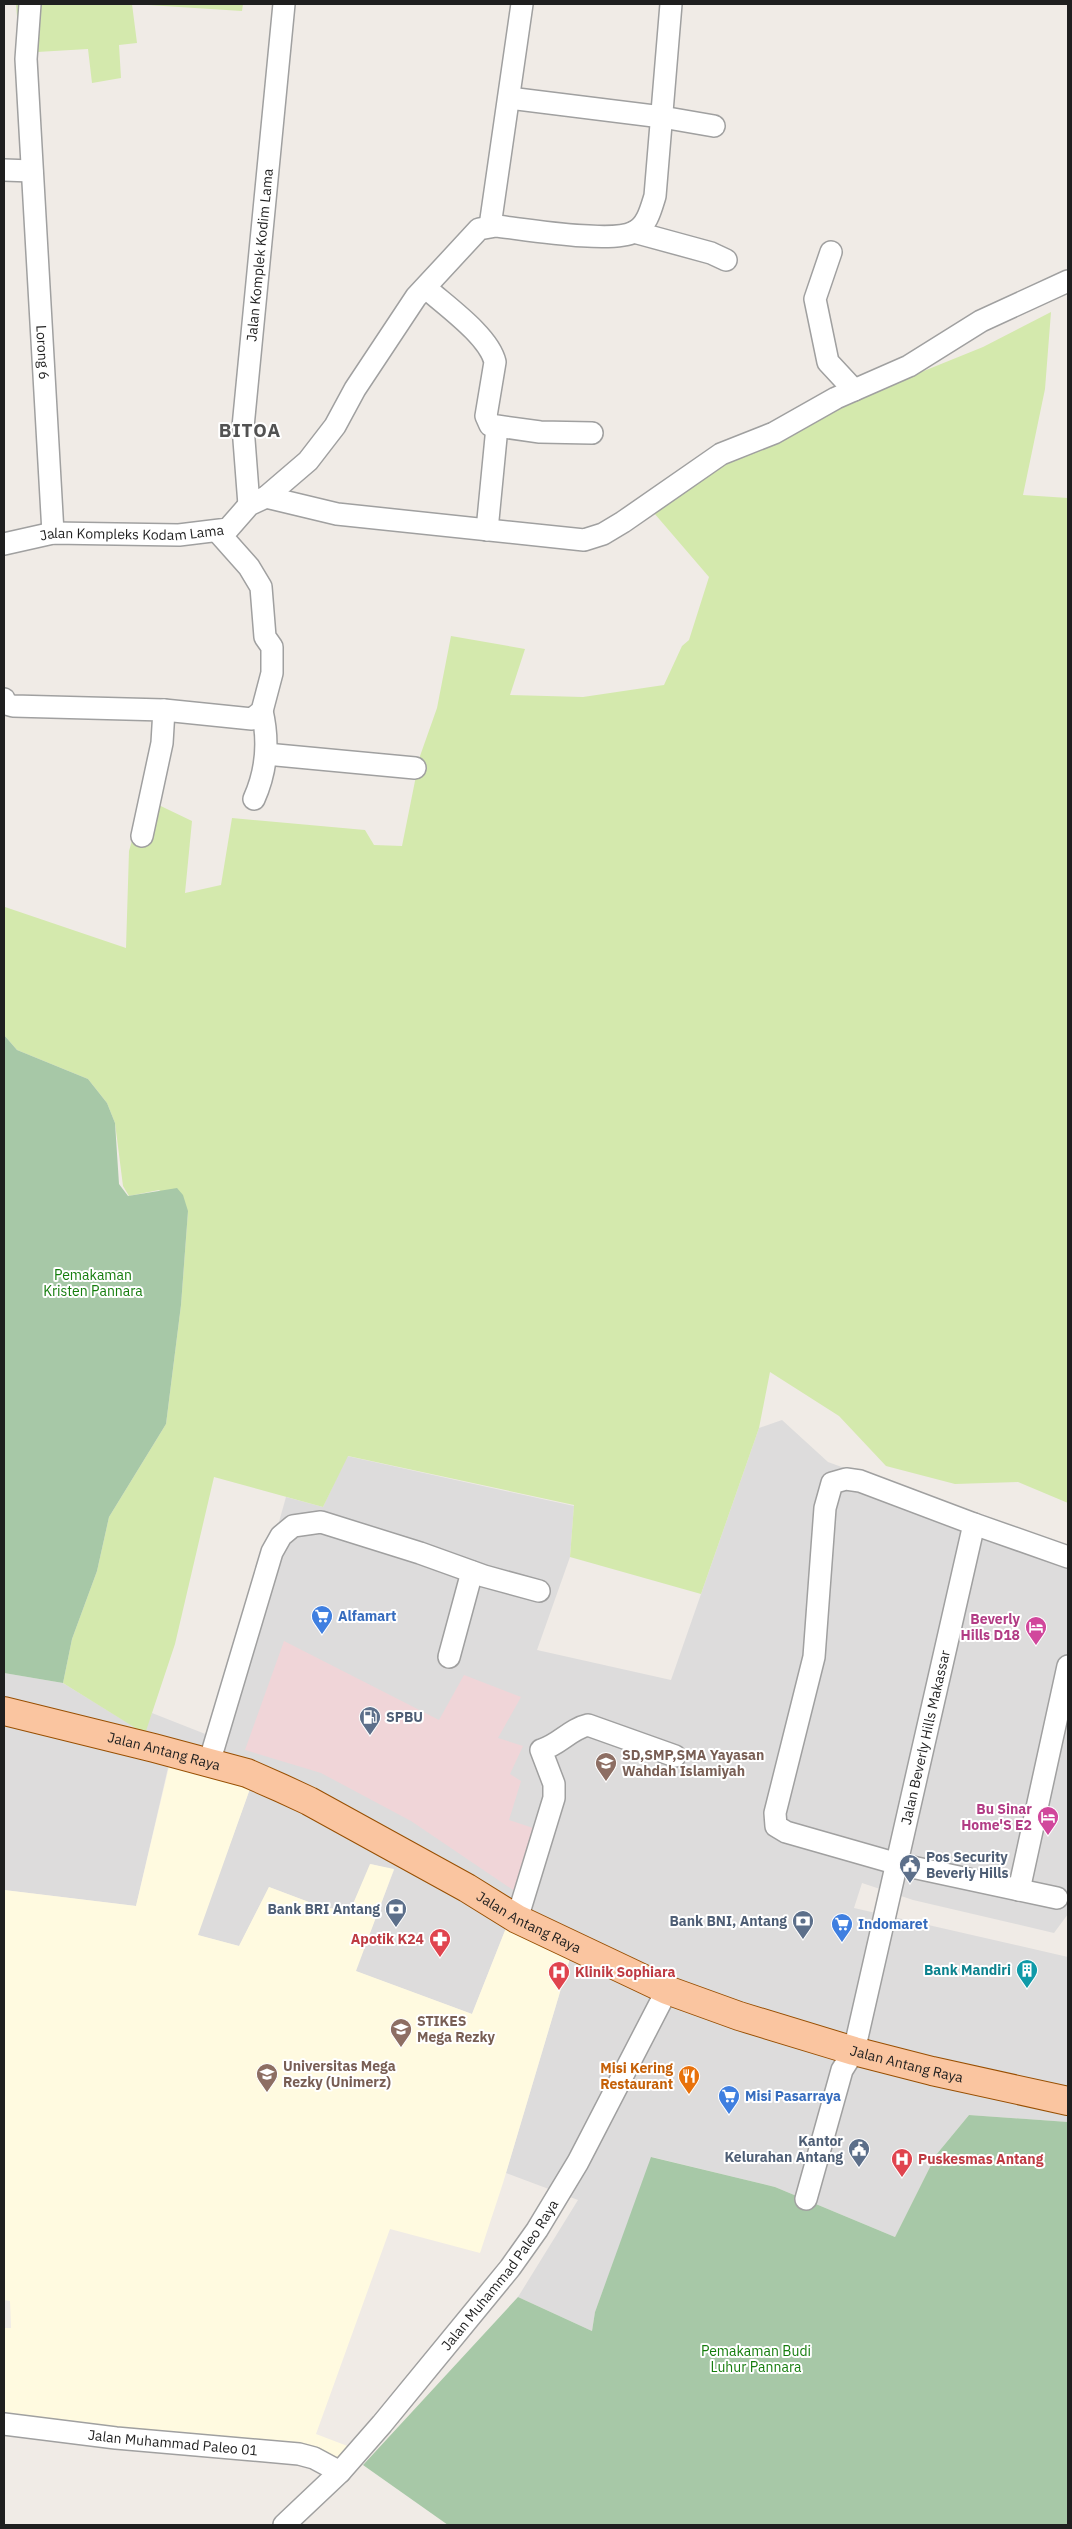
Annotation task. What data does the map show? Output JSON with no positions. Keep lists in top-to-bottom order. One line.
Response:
{"streets":{"main road":["Jalan Antang Raya"],"street":["Jalan Komplek Kodim Lama","Lorong 6","Jalan Kompleks Kodam Lama","Jalan Beverly Hills Makassar","Jalan Muhammad Paleo Raya","Jalan Muhammad Paleo 01"]},"crossings":[["Jalan Komplek Kodim Lama","Jalan Kompleks Kodam Lama"],["Lorong 6","Jalan Kompleks Kodam Lama"],["Jalan Beverly Hills Makassar","Jalan Antang Raya"],["Jalan Antang Raya","Jalan Muhammad Paleo Raya"],["Jalan Muhammad Paleo Raya","Jalan Muhammad Paleo 01"]],"districts":["BITOA"],"parks":["Pemakaman Kristen Pannara","Pemakaman Budi Luhur Pannara"],"places":{"supermarket":["Alfamart","Indomaret","Misi Pasarraya"],"hotel":["Beverly Hills D18","Bu Sinar Home'S E2"],"fuel station":["SPBU"],"school or university":["SD,SMP,SMA Yayasan Wahdah Islamiyah","STIKES Mega Rezky","Universitas Mega Rezky (Unimerz)"],"public building":["Pos Security Beverly Hills","Kantor Kelurahan Antang"],"bank":["Bank BRI Antang","Bank BNI, Antang"],"pharmacy":["Apotik K24"],"building":["Bank Mandiri"],"hospital":["Klinik Sophiara","Puskesmas Antang"],"restaurant":["Misi Kering Restaurant"]}}
